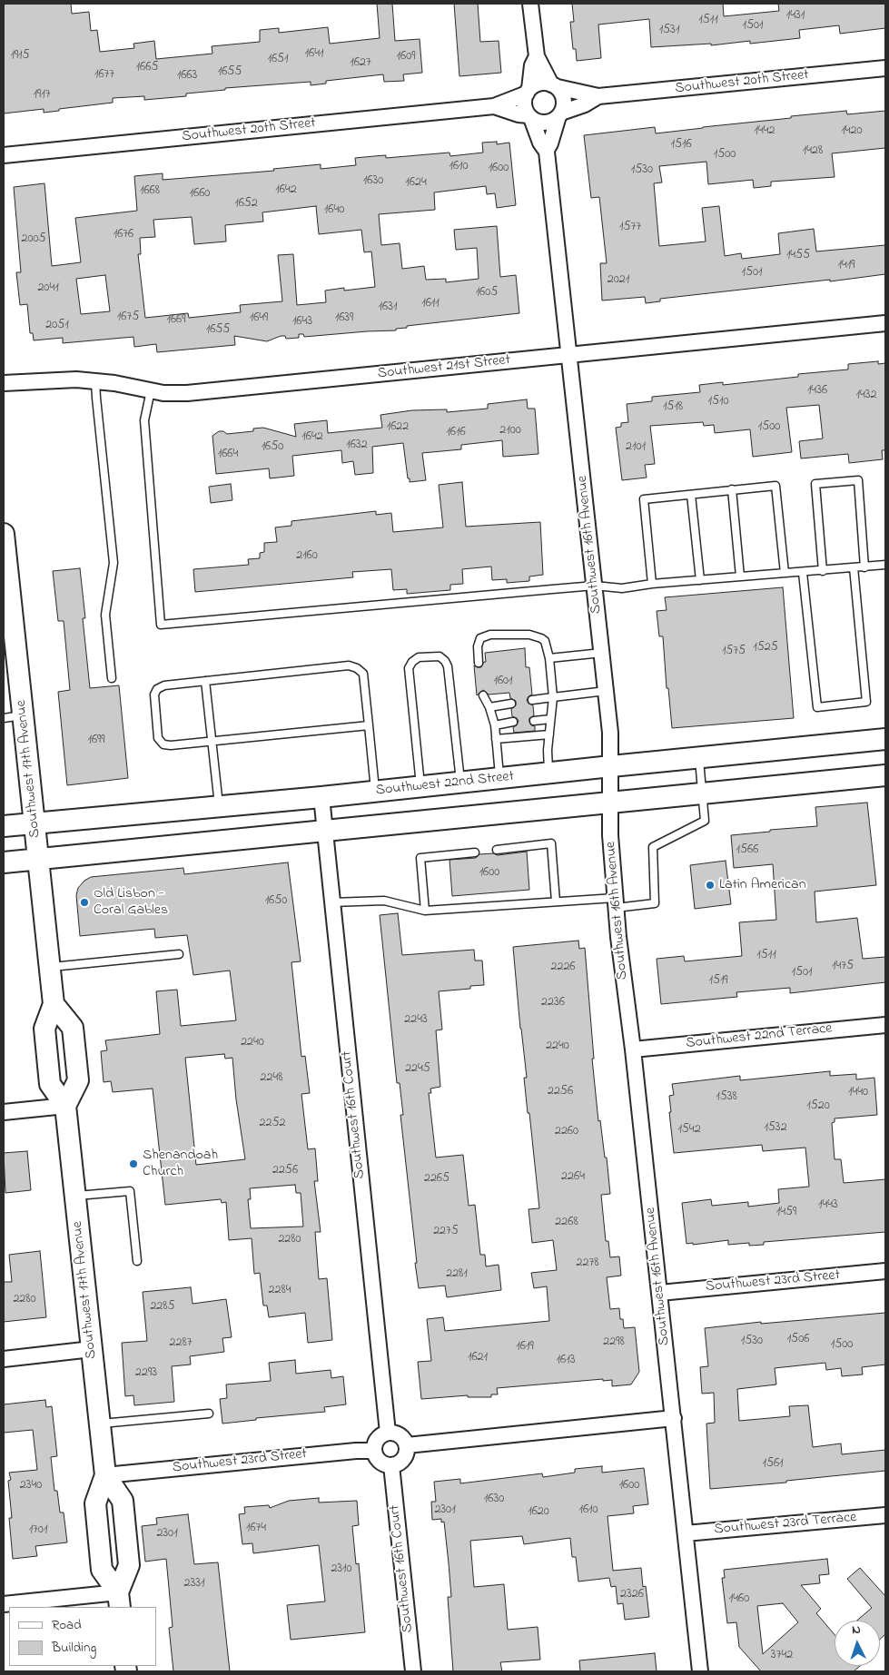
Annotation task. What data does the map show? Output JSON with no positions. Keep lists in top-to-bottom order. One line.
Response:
{"streets":{"main road":["Southwest 17th Avenue","Southwest 22nd Street"],"street":["Southwest 20th Street","Southwest 21st Street","Southwest 16th Avenue","Southwest 22nd Terrace","Southwest 16th Court","Southwest 23rd Street","Southwest 23rd Terrace"]},"crossings":[["Southwest 20th Street","Southwest 16th Avenue"],["Southwest 21st Street","Southwest 16th Avenue"],["Southwest 16th Avenue","Southwest 22nd Street"],["Southwest 16th Avenue","Southwest 22nd Terrace"],["Southwest 16th Avenue","Southwest 23rd Street"],["Southwest 16th Avenue","Southwest 23rd Terrace"],["Southwest 17th Avenue","Southwest 22nd Street"],["Southwest 17th Avenue","Southwest 23rd Street"],["Southwest 22nd Street","Southwest 16th Court"],["Southwest 16th Court","Southwest 23rd Street"]],"places":["Latin American","Old Lisbon - Coral Gables","Shenandoah Church"],"house_numbers":["1431","1511","1501","1531","1641","1915","1609","1651","1627","1665","1655","1677","1663","1917","1442","1420","1516","1428","1500","1610","1600","1530","1630","1624","1642","1668","1660","1652","1640","1577","1676","2005","1455","1419","1501","2021","2041","1605","1611","1631","1675","1649","1639","1669","1643","2051","1655","1436","1432","1510","1518","1622","1500","2100","1616","1642","1632","1650","2101","1664","2160","1525","1575","1601","1699","1566","1600","1650","1511","1475","2226","1501","1519","2236","2243","2240","2240","2245","2248","2256","1440","1538","1520","2252","1532","1542","2260","2256","2264","2265","1443","1459","2268","2275","2280","2278","2281","2284","2280","2285","1506","1530","2298","2287","1500","1619","1621","1613","2293","1561","2340","1600","1630","2301","1610","1620","1674","1701","2301","2310","2331","2326","1460","3742"],"legend":["Road","Building"],"north":"top"}
